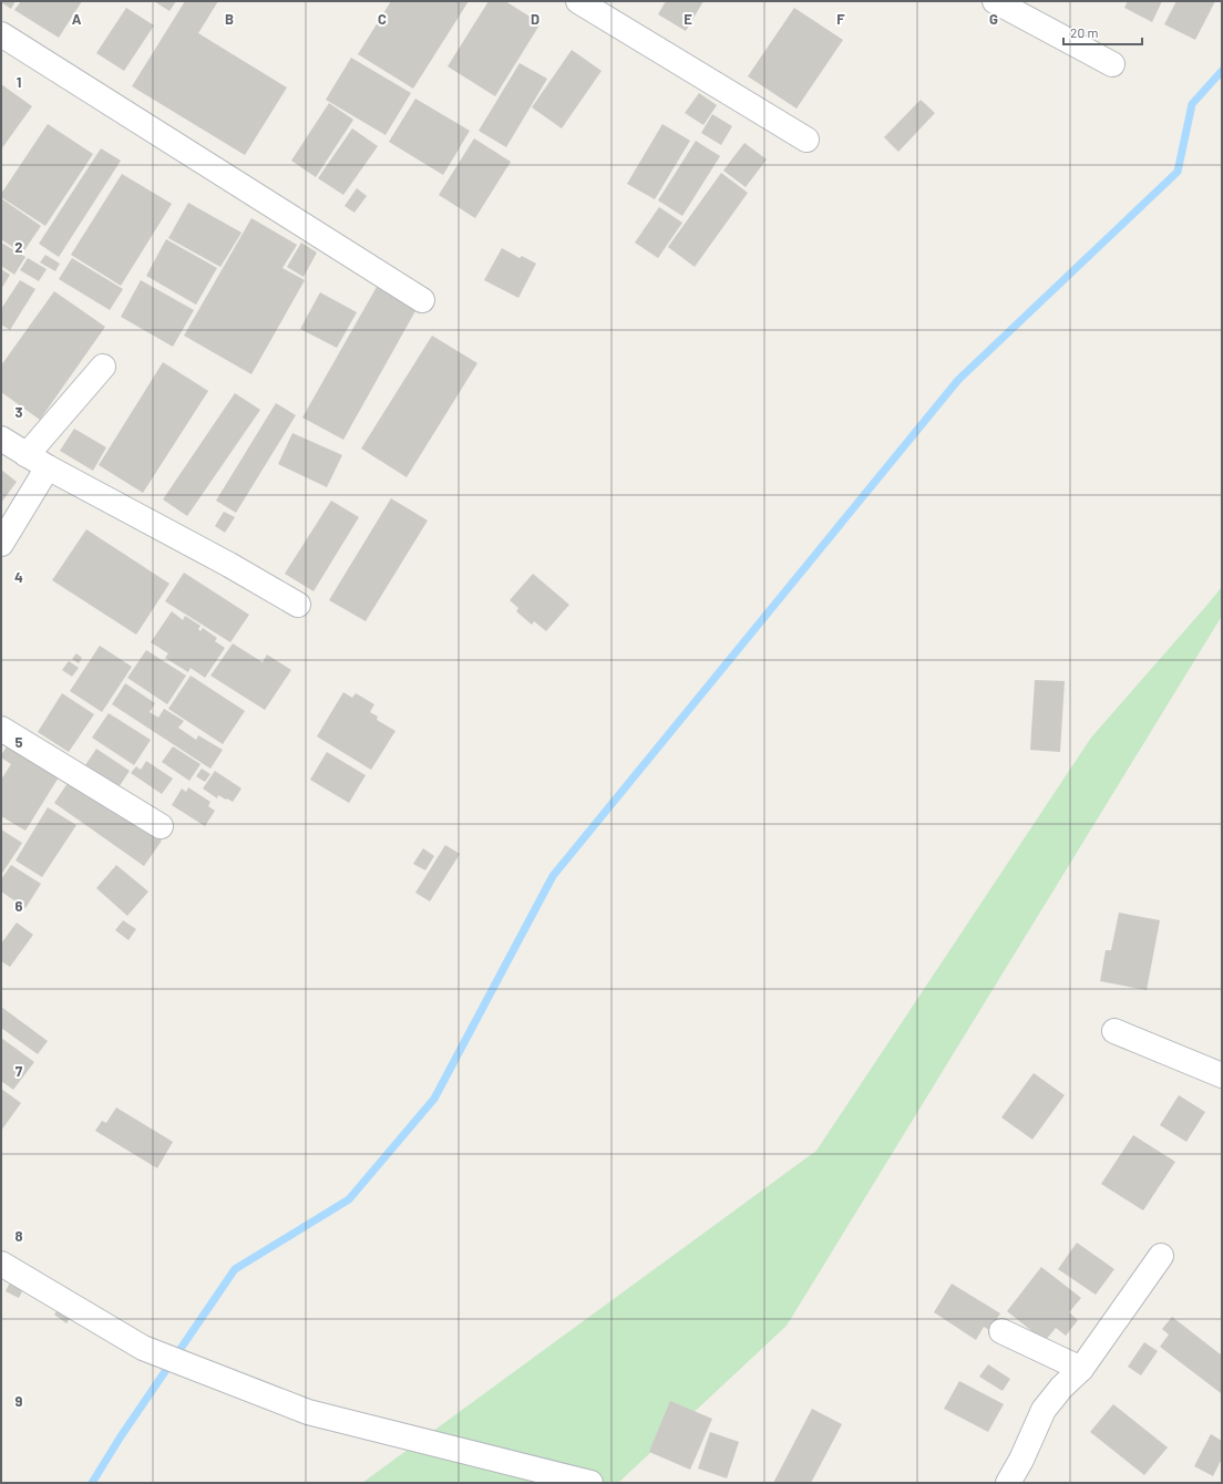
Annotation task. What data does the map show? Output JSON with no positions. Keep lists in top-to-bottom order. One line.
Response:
{"scale_bar":"20 m","grid":{"columns":["A","B","C","D","E","F","G"],"rows":["1","2","3","4","5","6","7","8","9"]}}
